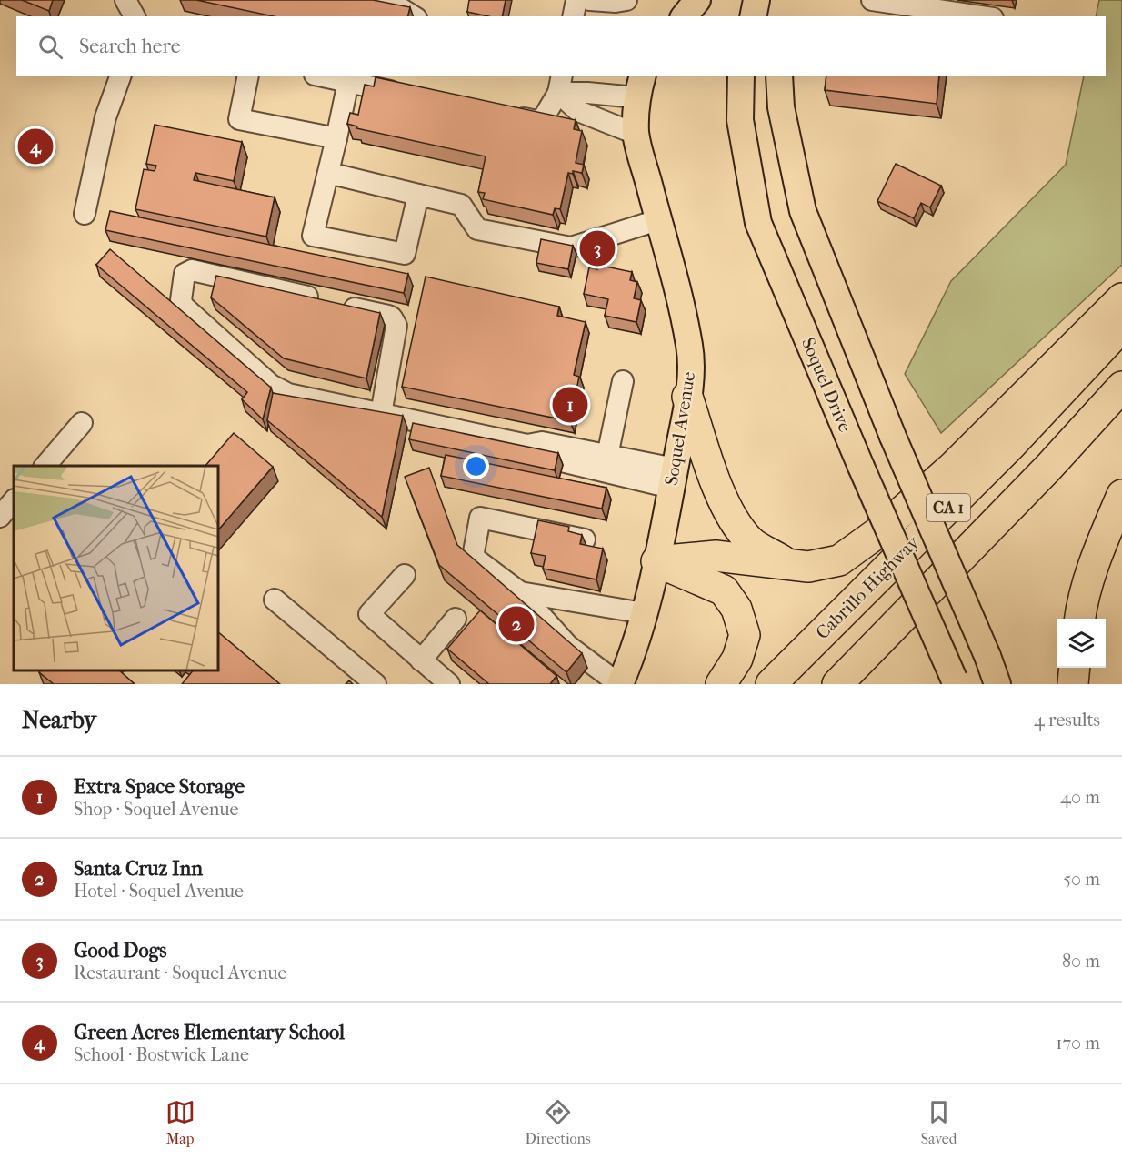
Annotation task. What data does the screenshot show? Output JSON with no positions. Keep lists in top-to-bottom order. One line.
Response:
{"streets":{"highway":["CA 1","Cabrillo Highway"],"main road":["Soquel Drive","Soquel Avenue"]},"page":{"search":"Search here","pins":["4","3","1","2"],"heading":["Nearby","4 results"],"list":[{"mark":"1","name":"Extra Space Storage","note":"Shop · Soquel Avenue","value":"40 m"},{"mark":"2","name":"Santa Cruz Inn","note":"Hotel · Soquel Avenue","value":"50 m"},{"mark":"3","name":"Good Dogs","note":"Restaurant · Soquel Avenue","value":"80 m"},{"mark":"4","name":"Green Acres Elementary School","note":"School · Bostwick Lane","value":"170 m"}],"nav":["Map","Directions","Saved"]}}
